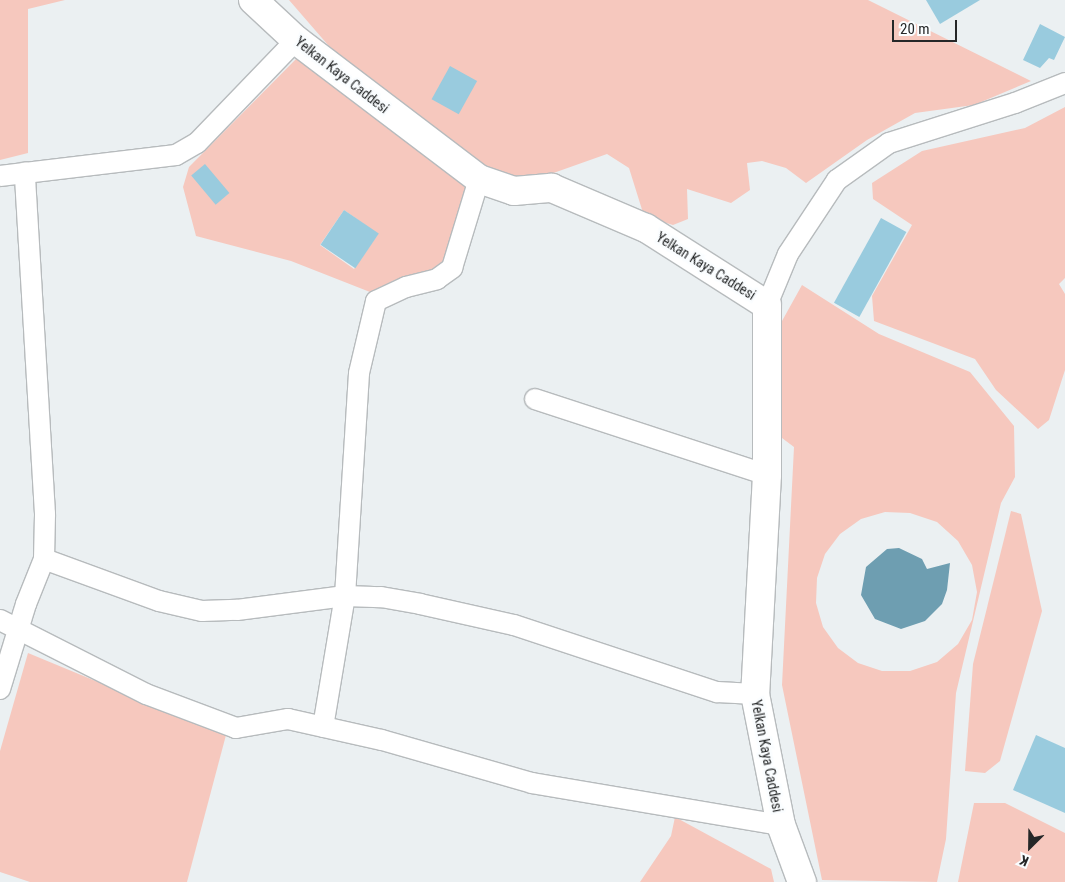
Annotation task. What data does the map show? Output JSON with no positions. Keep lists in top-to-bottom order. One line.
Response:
{"streets":{"street":["Yelkan Kaya Caddesi"]},"scale_bar":"20 m","north":"bottom left"}
